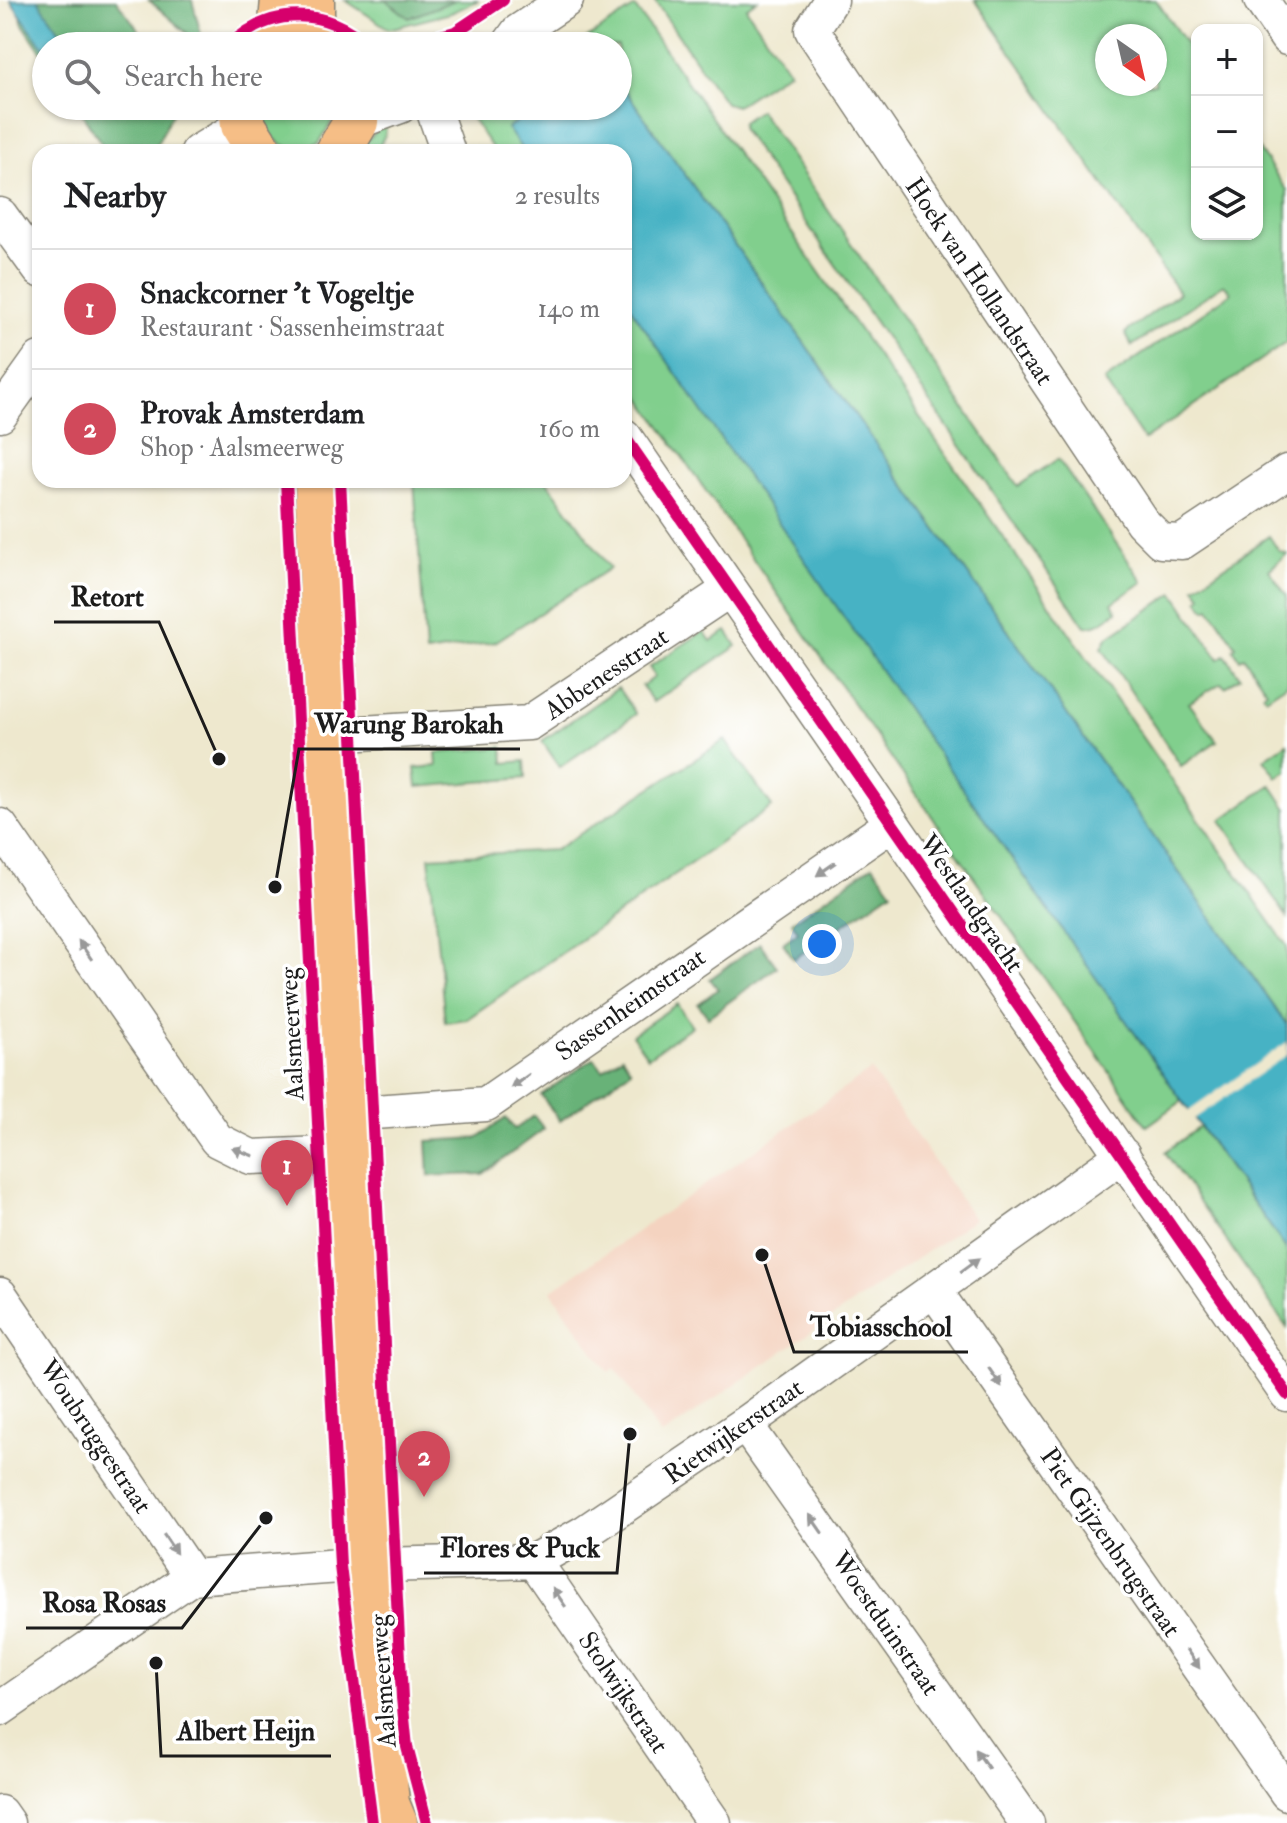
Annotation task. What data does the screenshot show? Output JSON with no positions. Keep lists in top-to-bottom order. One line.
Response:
{"streets":{"main road":["Aalsmeerweg"],"street":["Hoek van Hollandstraat","Abbenesstraat","Westlandgracht","Sassenheimstraat","Rietwijkerstraat","Woubruggestraat","Piet Gijzenbrugstraat","Woestduinstraat","Stolwijkstraat"]},"crossings":[["Abbenesstraat","Westlandgracht"],["Abbenesstraat","Aalsmeerweg"],["Westlandgracht","Sassenheimstraat"],["Westlandgracht","Rietwijkerstraat"],["Sassenheimstraat","Aalsmeerweg"],["Aalsmeerweg","Rietwijkerstraat"],["Rietwijkerstraat","Woubruggestraat"],["Rietwijkerstraat","Piet Gijzenbrugstraat"],["Rietwijkerstraat","Woestduinstraat"],["Rietwijkerstraat","Stolwijkstraat"]],"one_way":["Woubruggestraat","Piet Gijzenbrugstraat","Woestduinstraat","Stolwijkstraat"],"places":["Retort","Warung Barokah","Tobiasschool","Flores & Puck","Rosa Rosas","Albert Heijn"],"north":"bottom right","page":{"map_buttons":["+","−"],"search":"Search here","heading":["Nearby","2 results"],"list":[{"mark":"1","name":"Snackcorner 't Vogeltje","note":"Restaurant · Sassenheimstraat","value":"140 m"},{"mark":"2","name":"Provak Amsterdam","note":"Shop · Aalsmeerweg","value":"160 m"}],"pins":["1","2"]}}
